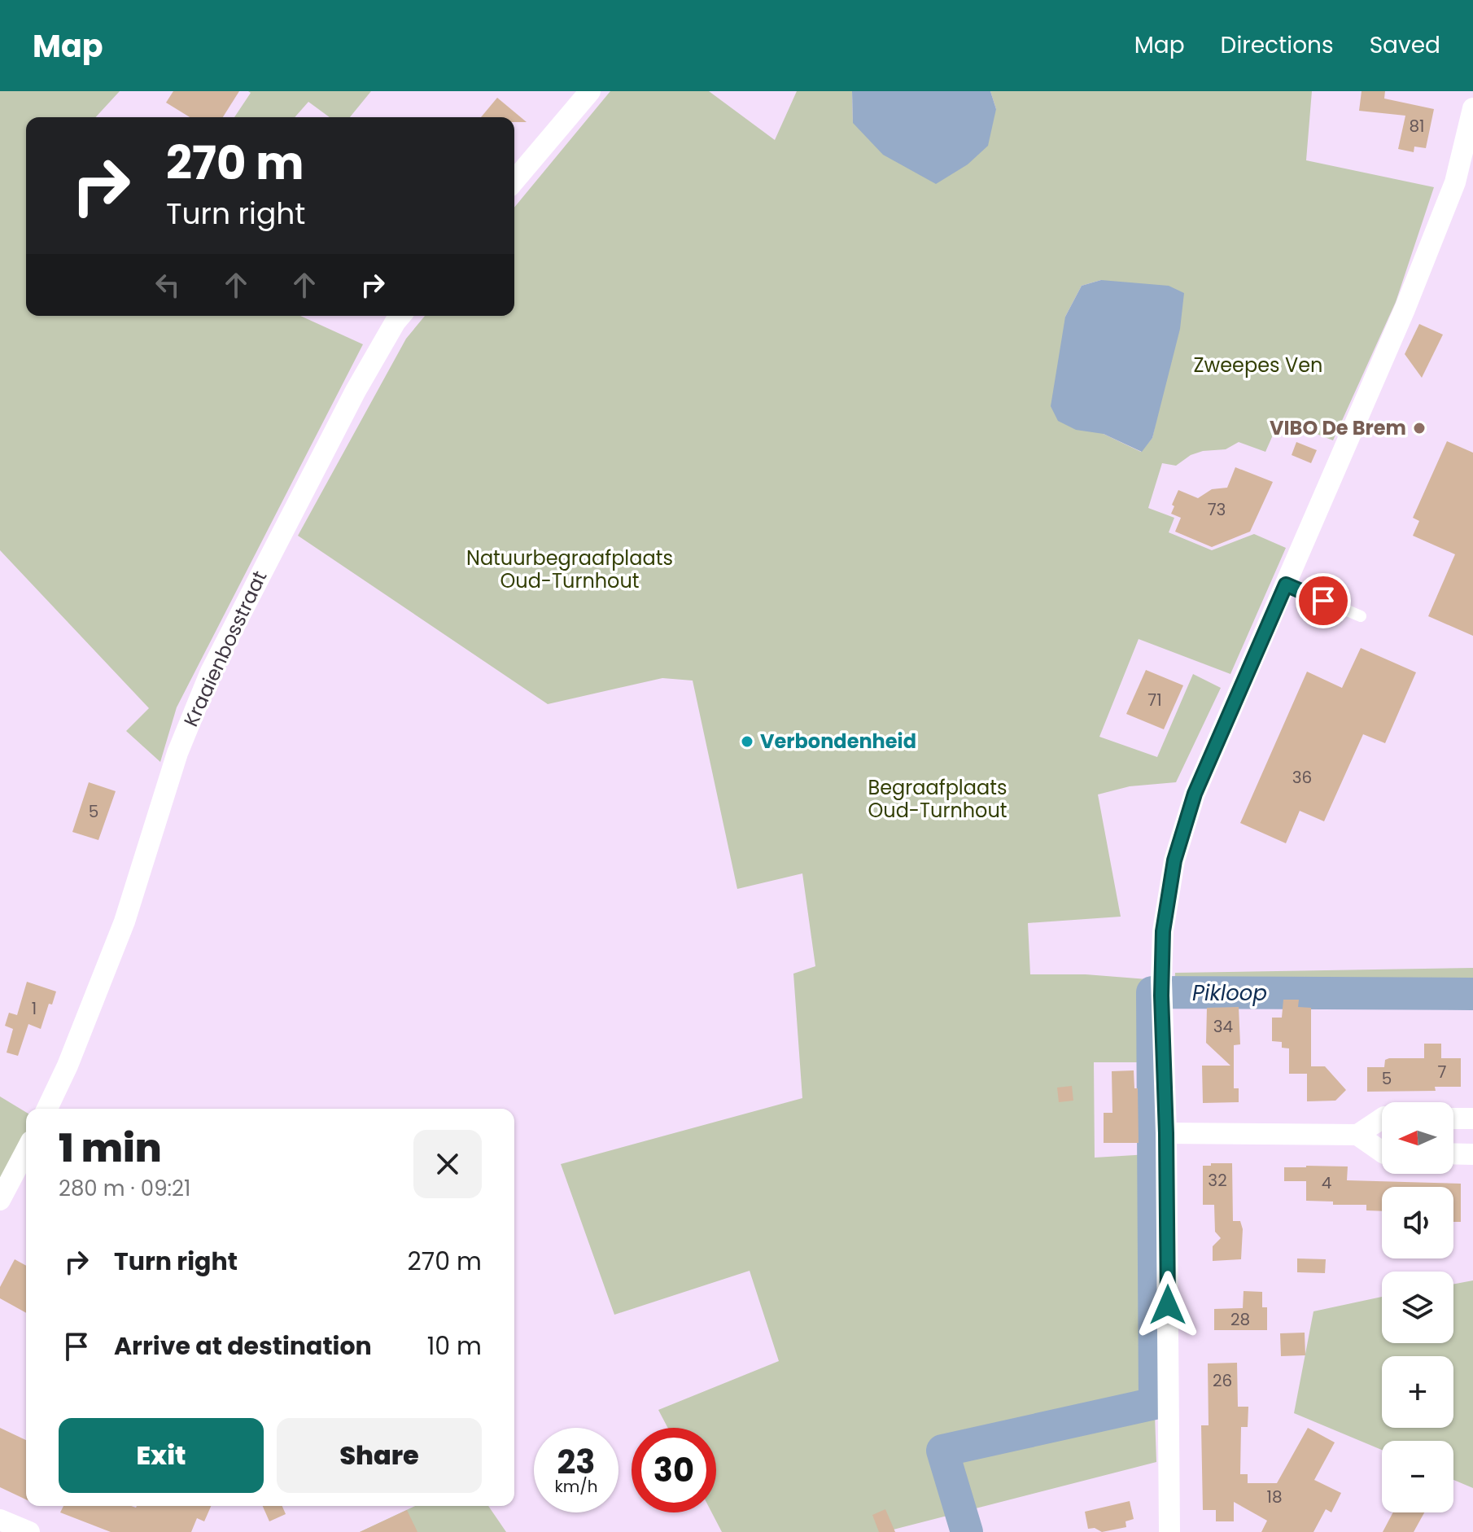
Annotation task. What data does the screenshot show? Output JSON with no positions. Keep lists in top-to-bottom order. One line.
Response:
{"streets":{"street":["Kraaienbosstraat"]},"water":["Pikloop"],"parks":["Zweepes Ven","Natuurbegraafplaats Oud-Turnhout","Begraafplaats Oud-Turnhout"],"places":["VIBO De Brem","Verbondenheid"],"house_numbers":["81","73","71","36","5","1","34","7","5","32","4","28","26","18"],"north":"left","page":{"header":"Map","nav":["Map","Directions","Saved"],"turn":["270 m","Turn right"],"map_buttons":["+","−"],"heading":["1 min","280 m · 09:21"],"list":[{"name":"Turn right","value":"270 m"},{"name":"Arrive at destination","value":"10 m"}],"buttons":["Exit","Share"],"speed":"23 km/h","limit":"30"}}
